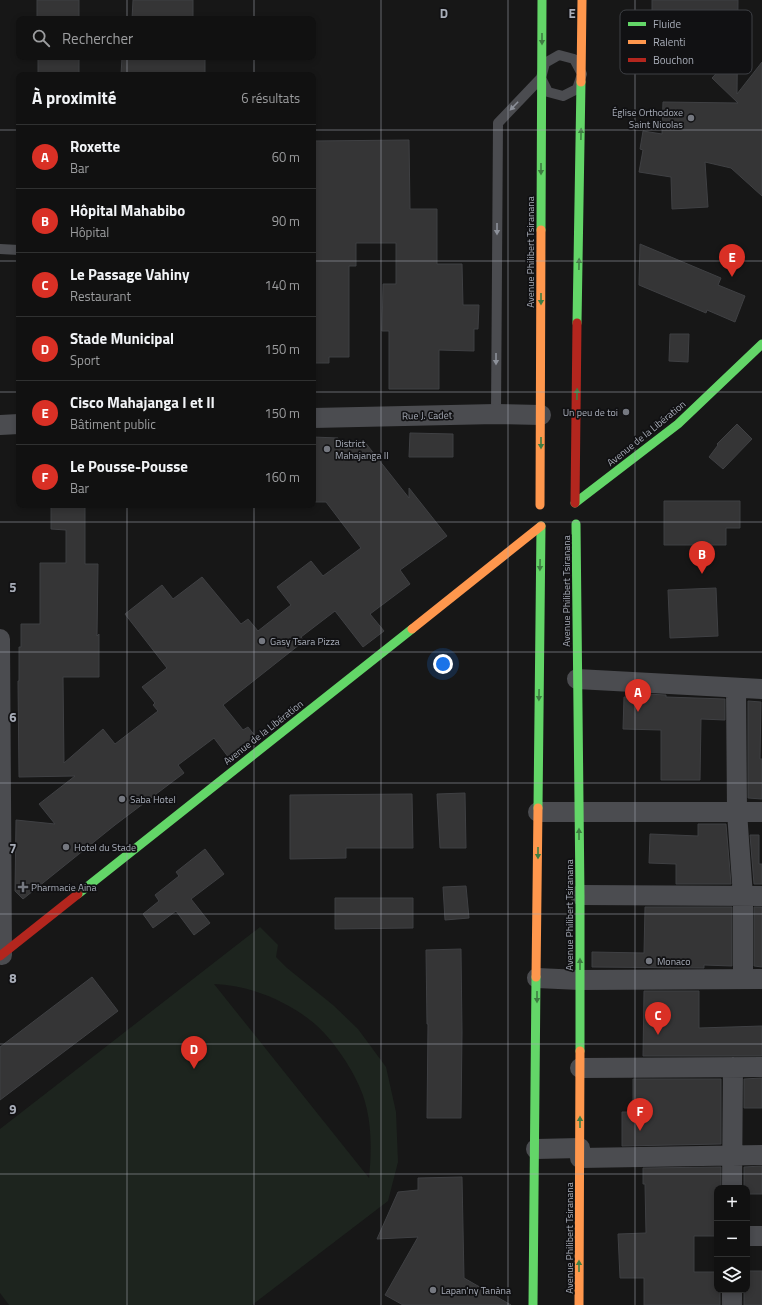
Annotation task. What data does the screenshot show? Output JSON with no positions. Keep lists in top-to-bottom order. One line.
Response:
{"streets":{"main road":["Avenue Philibert Tsiranana","Avenue de la Libération"],"street":["Rue J. Cadet"]},"crossings":[["Avenue Philibert Tsiranana","Rue J. Cadet"],["Avenue Philibert Tsiranana","Avenue de la Libération"]],"places":{"other":["Église Orthodoxe Saint Nicolas","Un peu de toi","District Mahajanga II","Gasy Tsara Pizza","Saba Hotel","Hotel du Stade","Monaco","Lapan'ny Tanàna"],"health":["Pharmacie Aina"]},"legend":["Fluide","Ralenti","Bouchon"],"page":{"search":"Rechercher","heading":["À proximité","6 résultats"],"list":[{"mark":"A","name":"Roxette","note":"Bar","value":"60 m"},{"mark":"B","name":"Hôpital Mahabibo","note":"Hôpital","value":"90 m"},{"mark":"C","name":"Le Passage Vahiny","note":"Restaurant","value":"140 m"},{"mark":"D","name":"Stade Municipal","note":"Sport","value":"150 m"},{"mark":"E","name":"Cisco Mahajanga I et II","note":"Bâtiment public","value":"150 m"},{"mark":"F","name":"Le Pousse-Pousse","note":"Bar","value":"160 m"}],"pins":["E","B","A","C","D","F"],"map_buttons":["+","−"]},"grid":{"columns":["D","E"],"rows":["5","6","7","8","9"]}}
